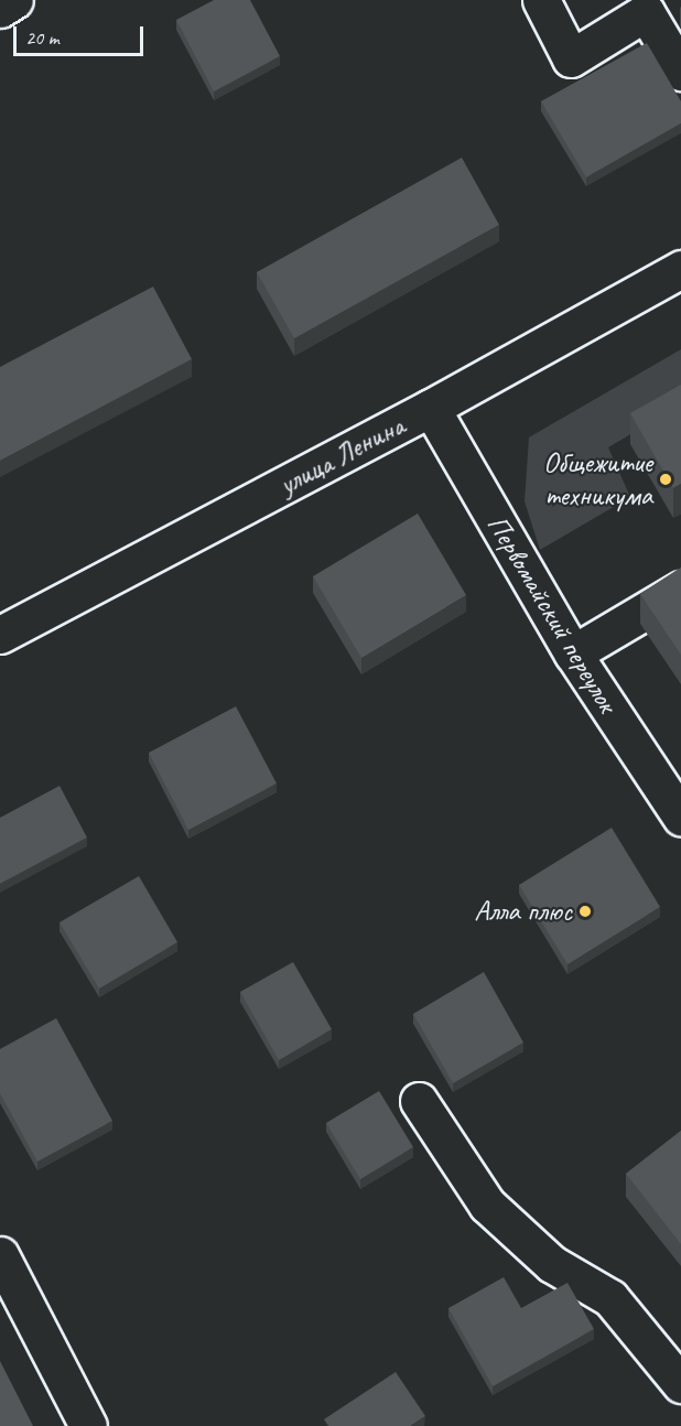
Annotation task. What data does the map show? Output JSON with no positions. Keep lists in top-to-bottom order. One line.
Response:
{"streets":{"main road":["улица Ленина","Первомайский переулок"]},"crossings":[["улица Ленина","Первомайский переулок"]],"places":["Общежитие техникума","Алла плюс"],"scale_bar":"20 m"}
